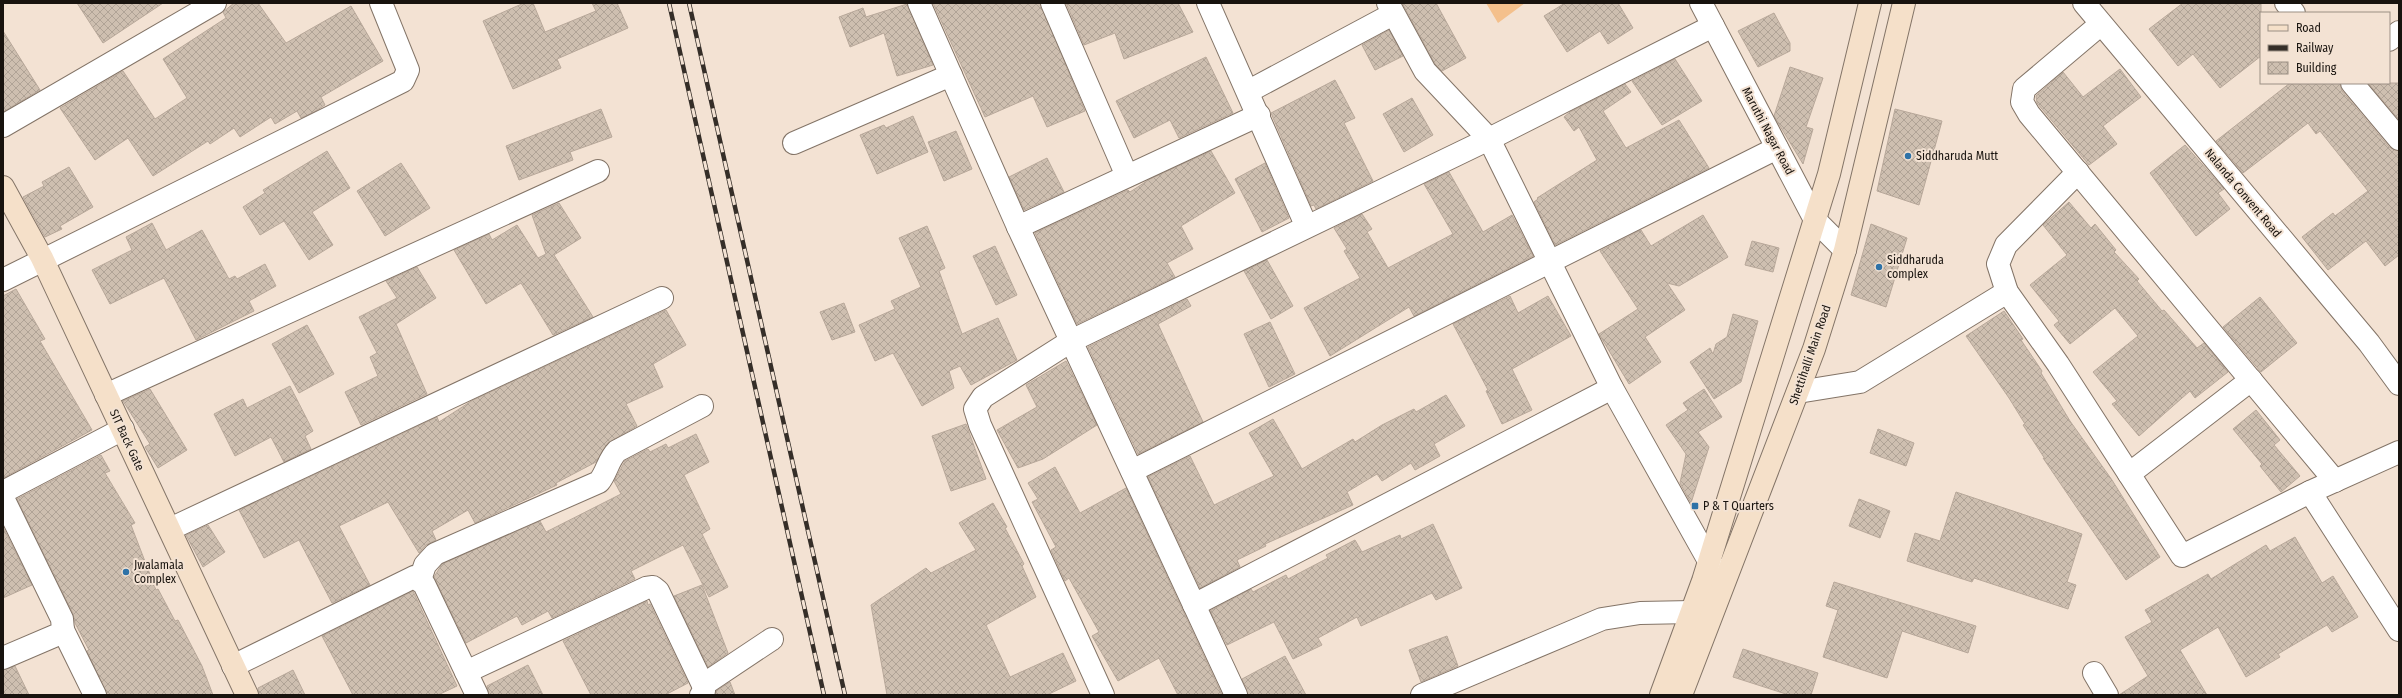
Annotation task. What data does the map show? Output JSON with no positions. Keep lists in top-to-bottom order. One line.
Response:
{"streets":{"main road":["Shettihalli Main Road","SIT Back Gate"],"street":["Maruthi Nagar Road","Nalanda Convent Road"]},"crossings":[["Maruthi Nagar Road","Shettihalli Main Road"]],"places":{"other":["Siddharuda Mutt","Siddharuda complex","Jwalamala Complex"],"transit":["P & T Quarters"]},"legend":["Road","Railway","Building"]}
